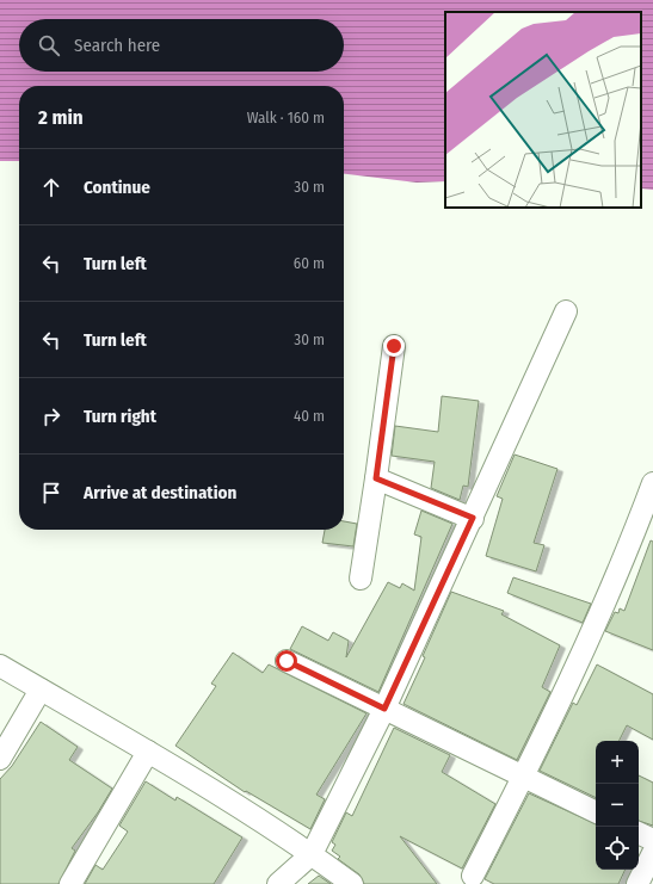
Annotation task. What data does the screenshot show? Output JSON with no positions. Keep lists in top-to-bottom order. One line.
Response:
{"page":{"search":"Search here","heading":["2 min","Walk · 160 m"],"list":[["Continue","30 m"],["Turn left","60 m"],["Turn left","30 m"],["Turn right","40 m"],"Arrive at destination"],"map_buttons":["+","−"]}}
